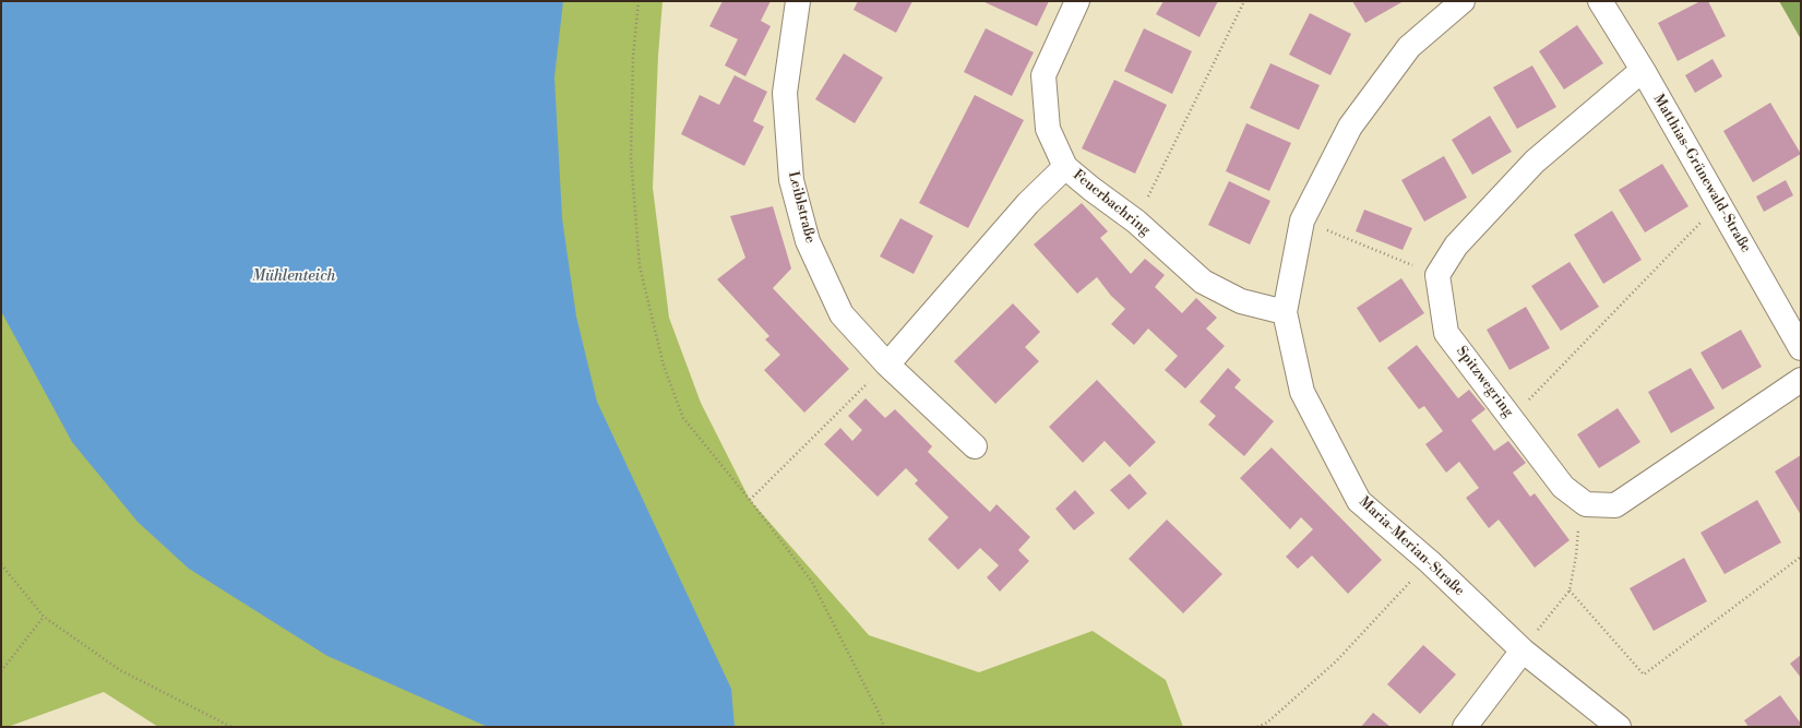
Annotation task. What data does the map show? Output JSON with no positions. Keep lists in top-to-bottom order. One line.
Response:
{"streets":{"street":["Matthias-Grünewald-Straße","Feuerbachring","Leiblstraße","Spitzwegring","Maria-Merian-Straße"]},"crossings":[["Feuerbachring","Maria-Merian-Straße"]],"water":["Mühlenteich"]}
